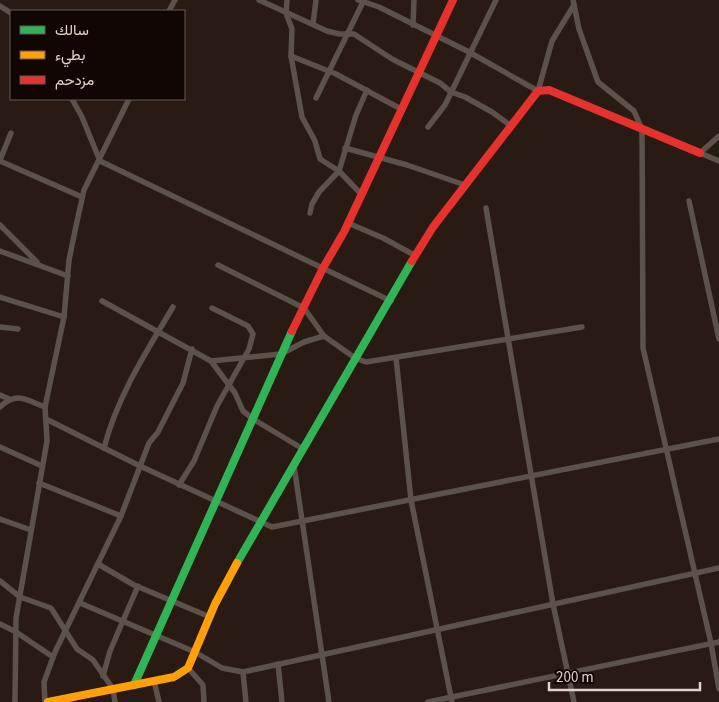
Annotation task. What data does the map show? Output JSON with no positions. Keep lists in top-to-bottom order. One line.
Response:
{"legend":["سالك","بطيء","مزدحم"],"scale_bar":"200 m"}
